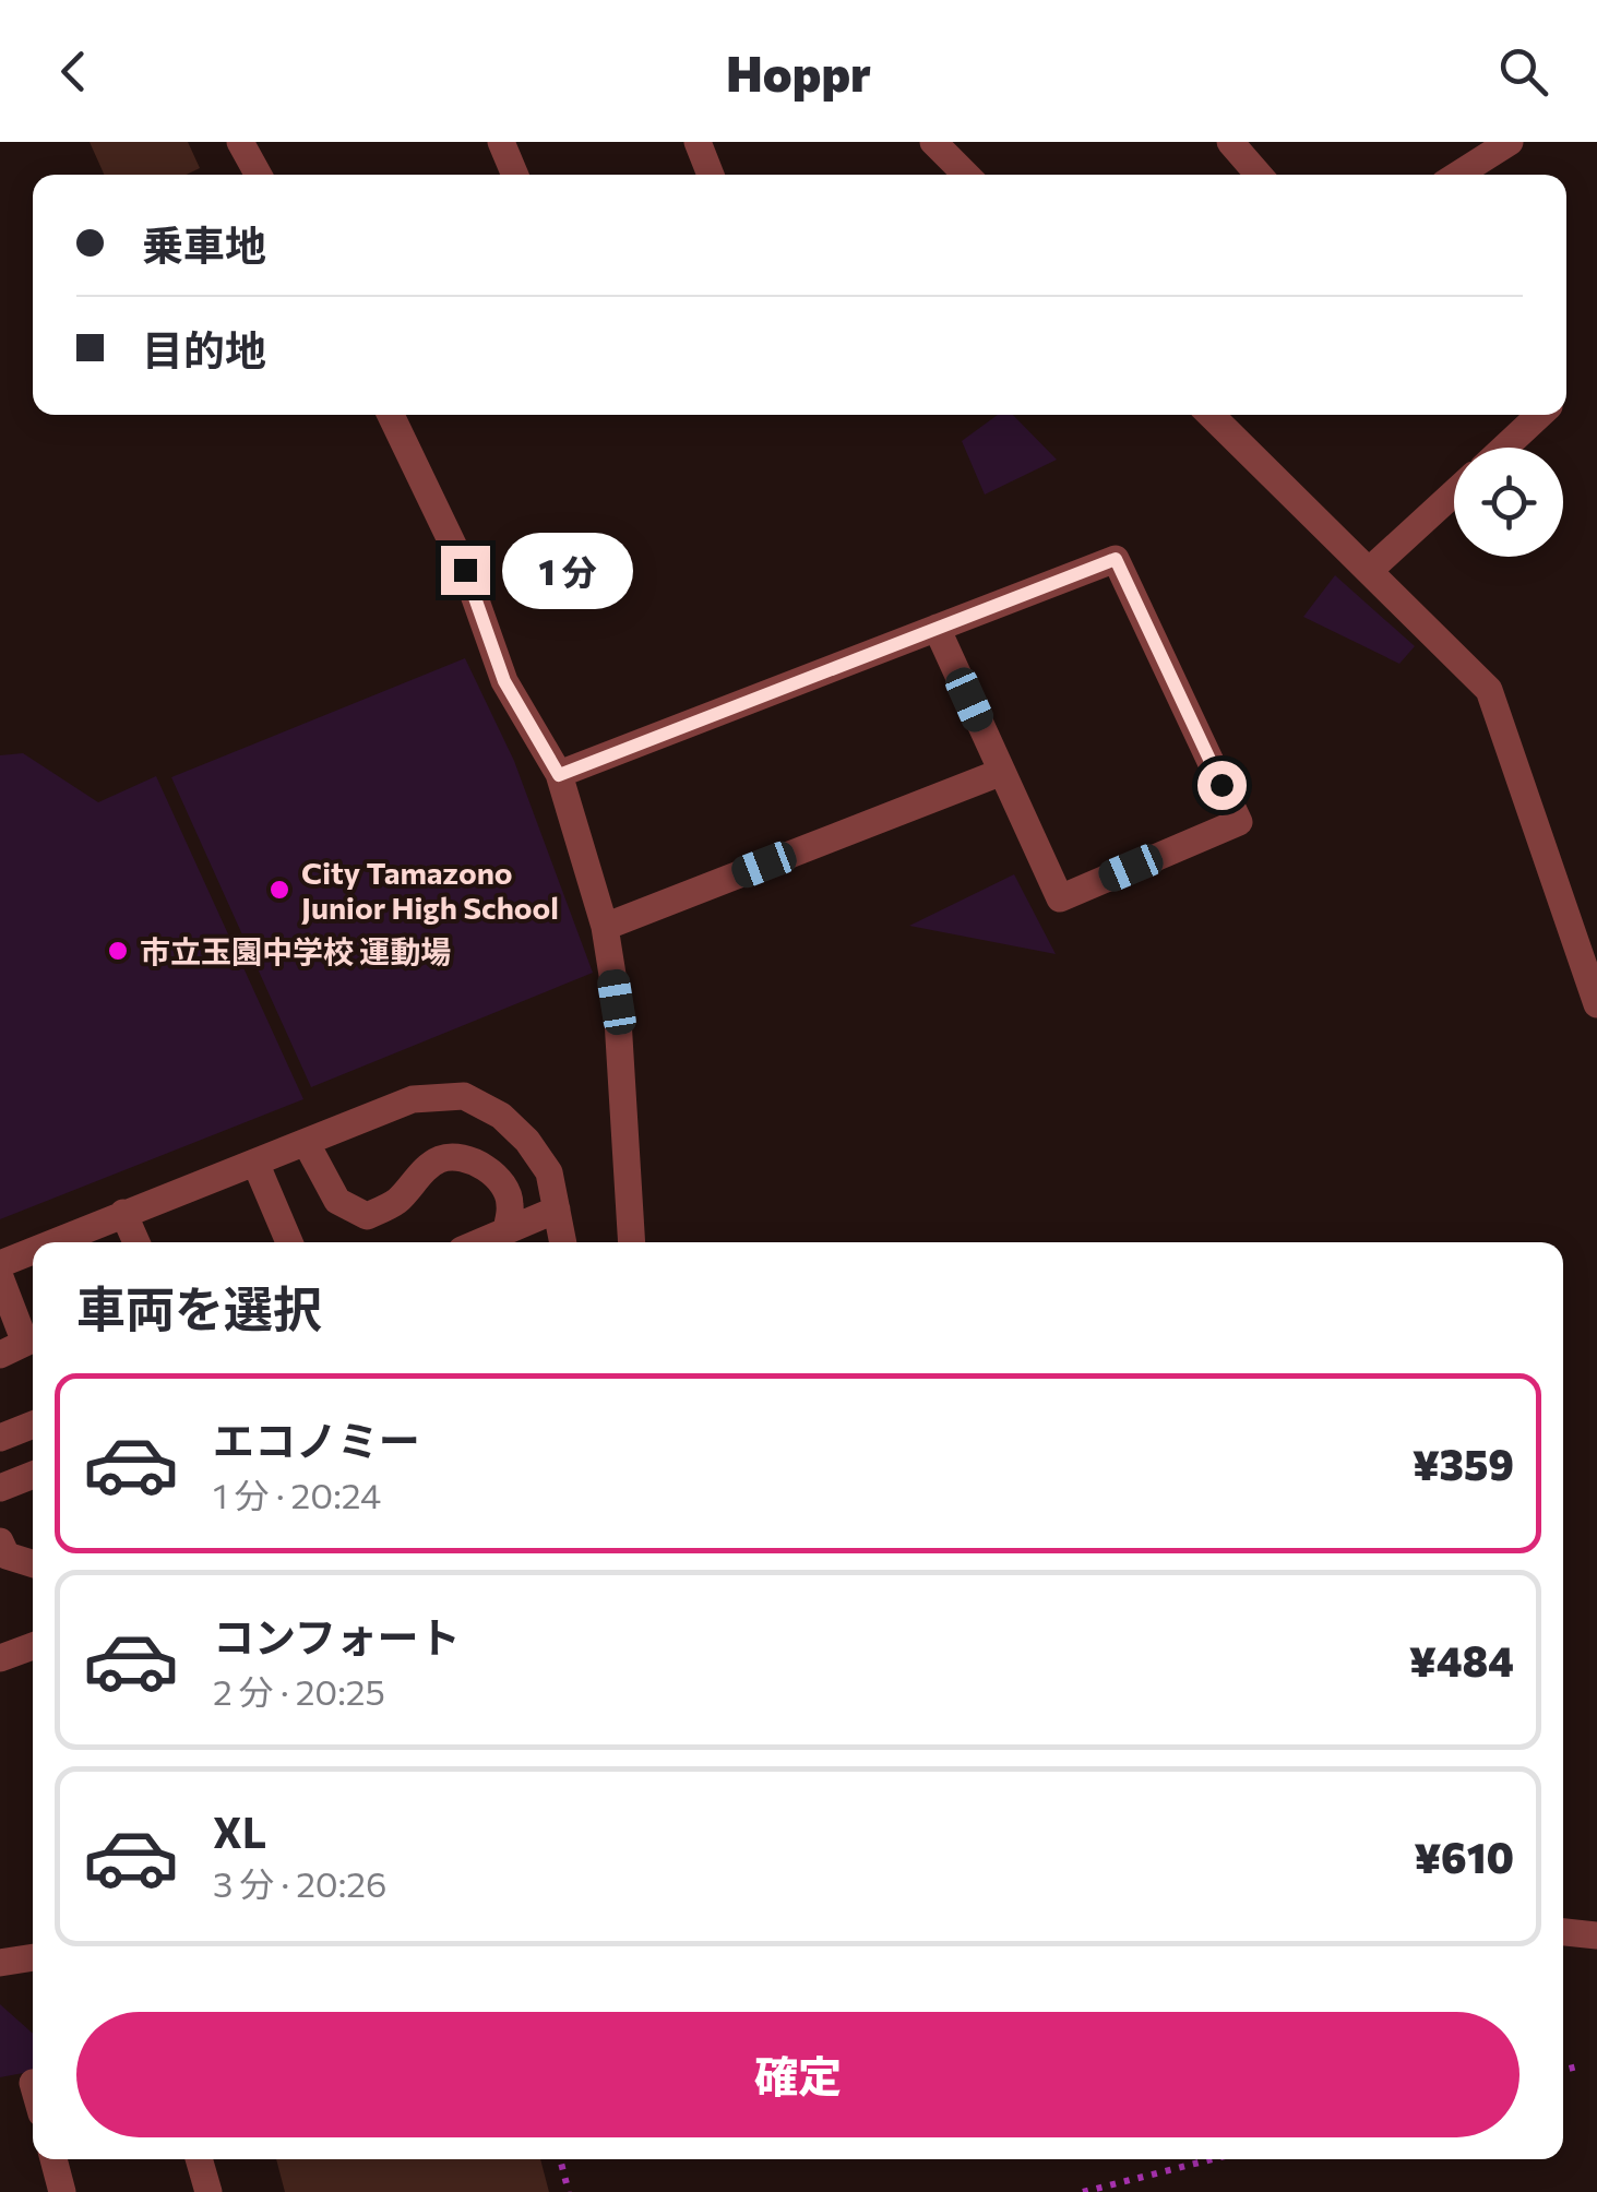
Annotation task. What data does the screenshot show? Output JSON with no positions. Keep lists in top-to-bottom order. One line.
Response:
{"places":["City Tamazono Junior High School","市立玉園中学校 運動場"],"page":{"header":"Hoppr","banner":["乗車地","目的地"],"bubble":"1 分","heading":"車両を選択","list":[{"name":"エコノミー","note":"1 分 · 20:24","value":"¥359"},{"name":"コンフォート","note":"2 分 · 20:25","value":"¥484"},{"name":"XL","note":"3 分 · 20:26","value":"¥610"}],"buttons":"確定"}}
